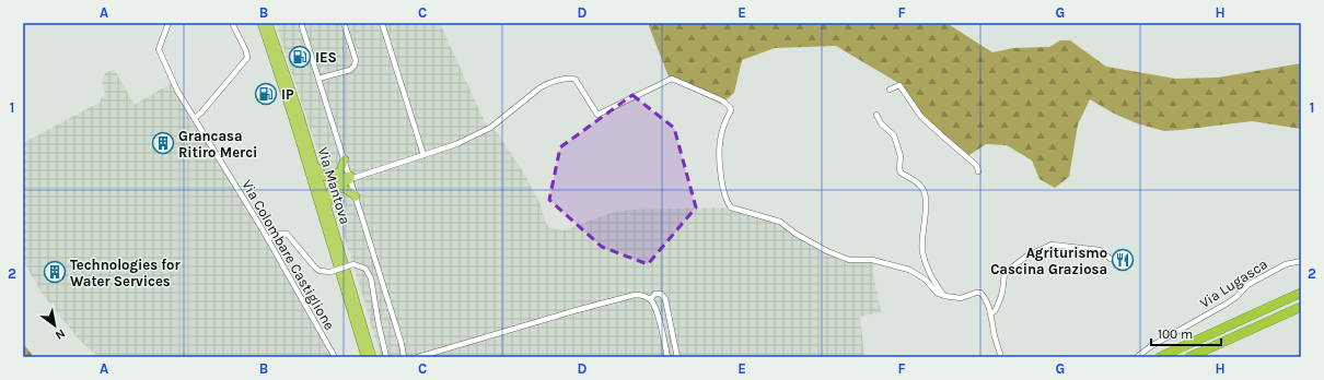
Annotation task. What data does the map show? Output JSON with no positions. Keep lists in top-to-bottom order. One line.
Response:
{"streets":{"highway":["Via Mantova"],"street":["Via Colombare Castiglione","Via Lugasca"]},"places":{"fuel station":["IES","IP"],"building":["Grancasa Ritiro Merci","Technologies for Water Services"],"restaurant":["Agriturismo Cascina Graziosa"]},"scale_bar":"100 m","north":"bottom right","grid":{"columns":["A","B","C","D","E","F","G","H"],"rows":["1","2"]}}
